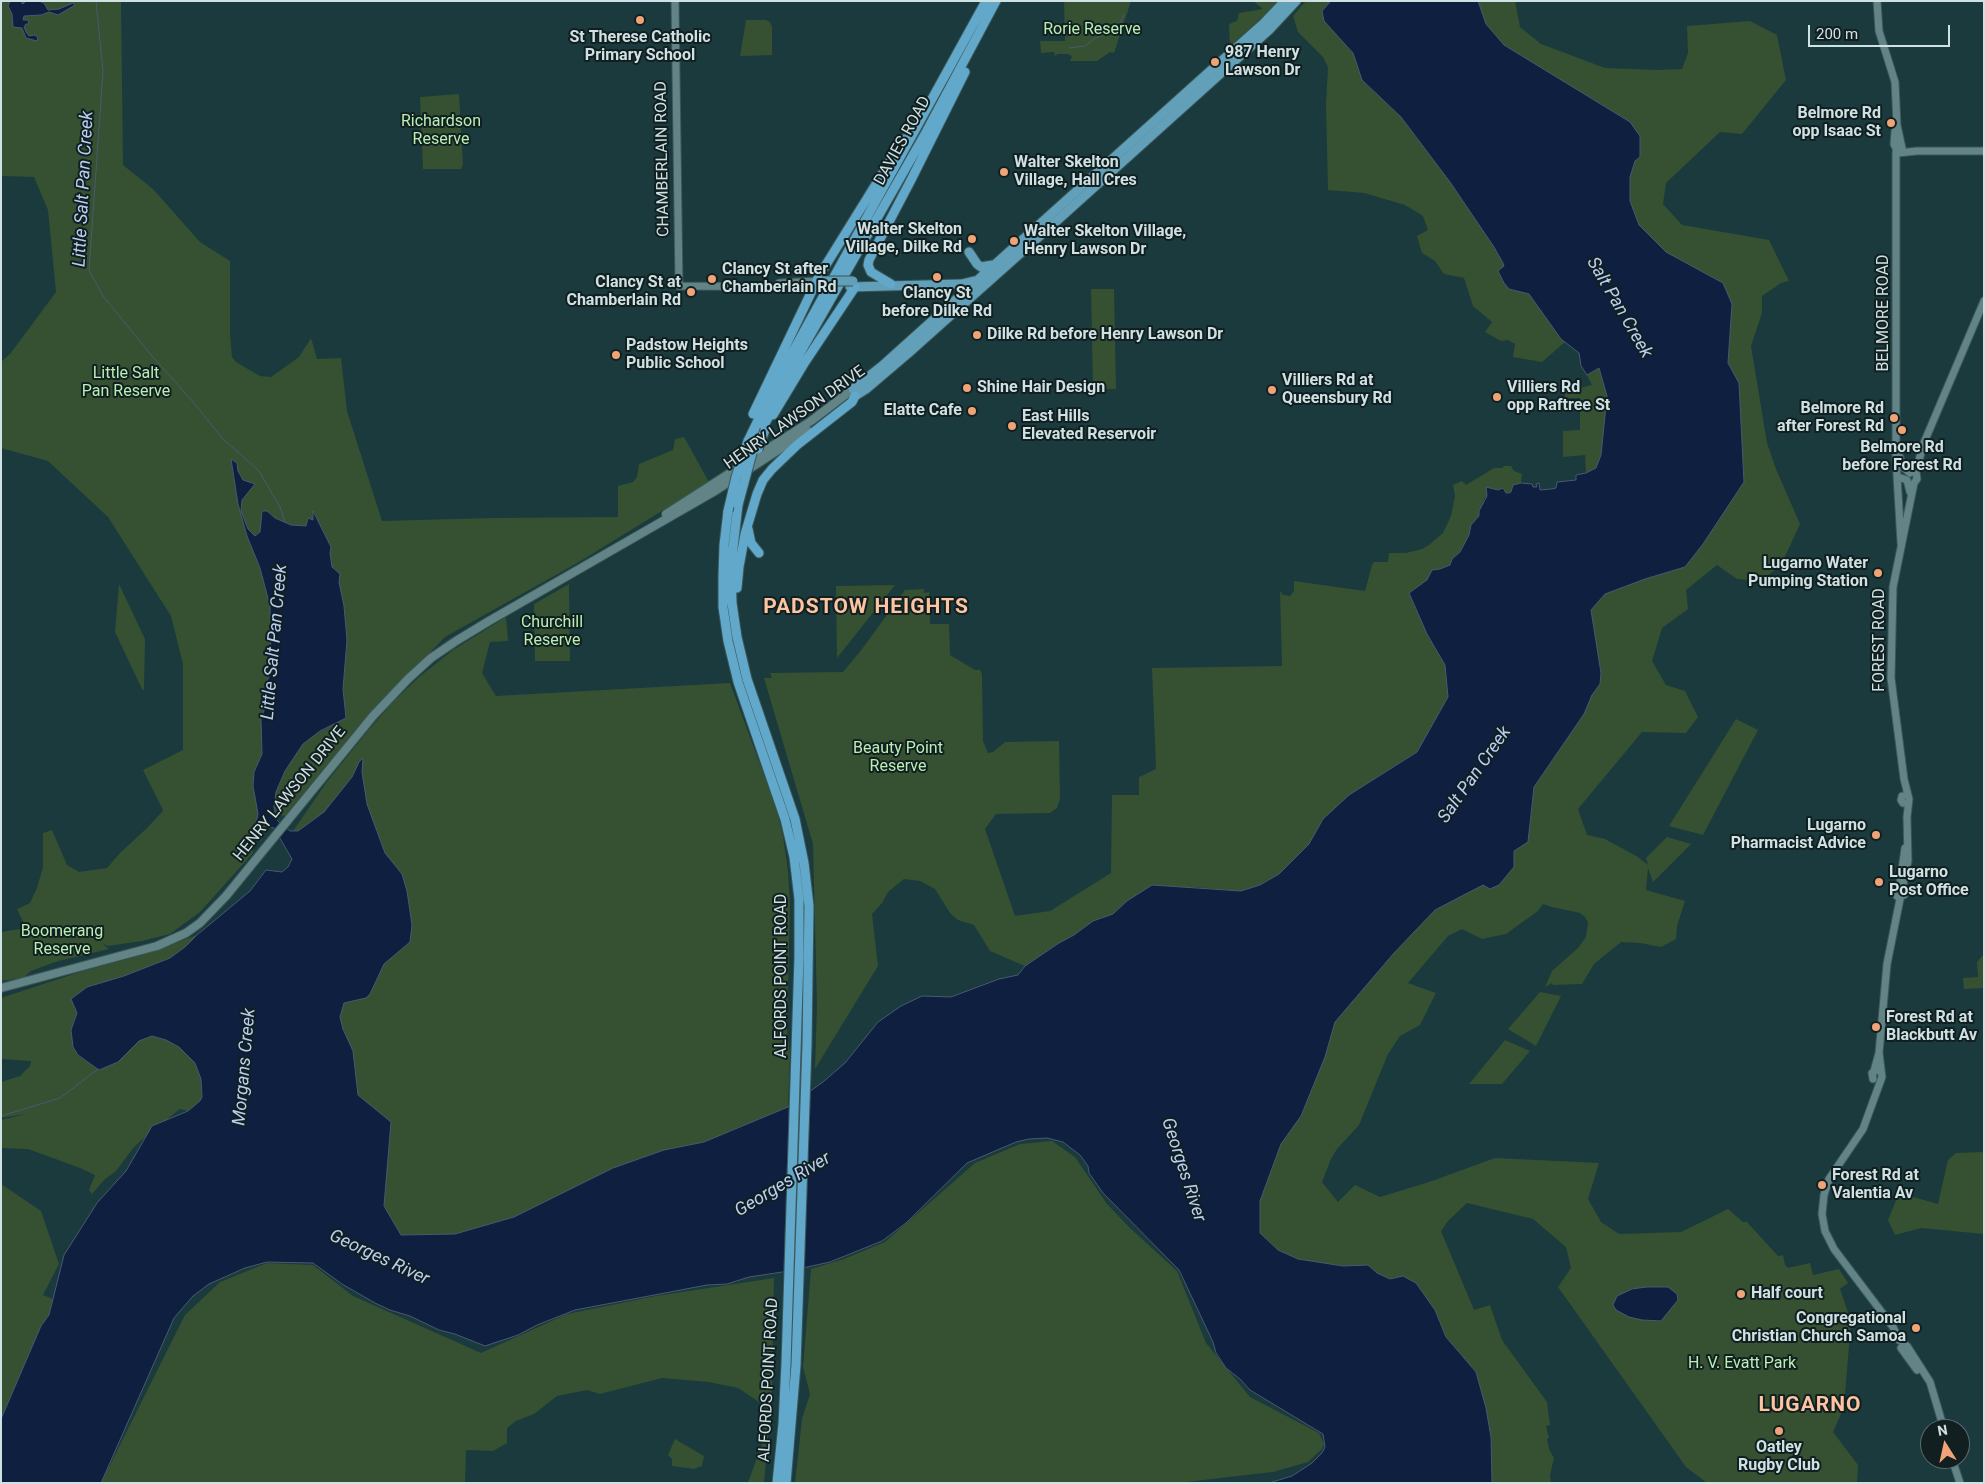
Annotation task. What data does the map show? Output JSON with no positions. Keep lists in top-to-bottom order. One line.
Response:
{"streets":{"highway":["DAVIES ROAD","ALFORDS POINT ROAD"],"main road":["HENRY LAWSON DRIVE"],"street":["CHAMBERLAIN ROAD","BELMORE ROAD","FOREST ROAD"]},"crossings":[["DAVIES ROAD","CHAMBERLAIN ROAD"],["DAVIES ROAD","ALFORDS POINT ROAD"],["CHAMBERLAIN ROAD","ALFORDS POINT ROAD"],["BELMORE ROAD","FOREST ROAD"]],"districts":["PADSTOW HEIGHTS","LUGARNO"],"water":["Little Salt Pan Creek","Salt Pan Creek","Morgans Creek","Georges River"],"parks":["Rorie Reserve","Richardson Reserve","Little Salt Pan Reserve","Churchill Reserve","Beauty Point Reserve","Boomerang Reserve","H. V. Evatt Park"],"places":["St Therese Catholic Primary School","987 Henry Lawson Dr","Belmore Rd opp Isaac St","Walter Skelton Village, Hall Cres","Walter Skelton Village, Dilke Rd","Walter Skelton Village, Henry Lawson Dr","Clancy St before Dilke Rd","Clancy St after Chamberlain Rd","Clancy St at Chamberlain Rd","Dilke Rd before Henry Lawson Dr","Padstow Heights Public School","Shine Hair Design","Villiers Rd at Queensbury Rd","Villiers Rd opp Raftree St","Elatte Cafe","Belmore Rd after Forest Rd","East Hills Elevated Reservoir","Belmore Rd before Forest Rd","Lugarno Water Pumping Station","Lugarno Pharmacist Advice","Lugarno Post Office","Forest Rd at Blackbutt Av","Forest Rd at Valentia Av","Half court","Congregational Christian Church Samoa","Oatley Rugby Club"],"scale_bar":"200 m","north":"top"}
